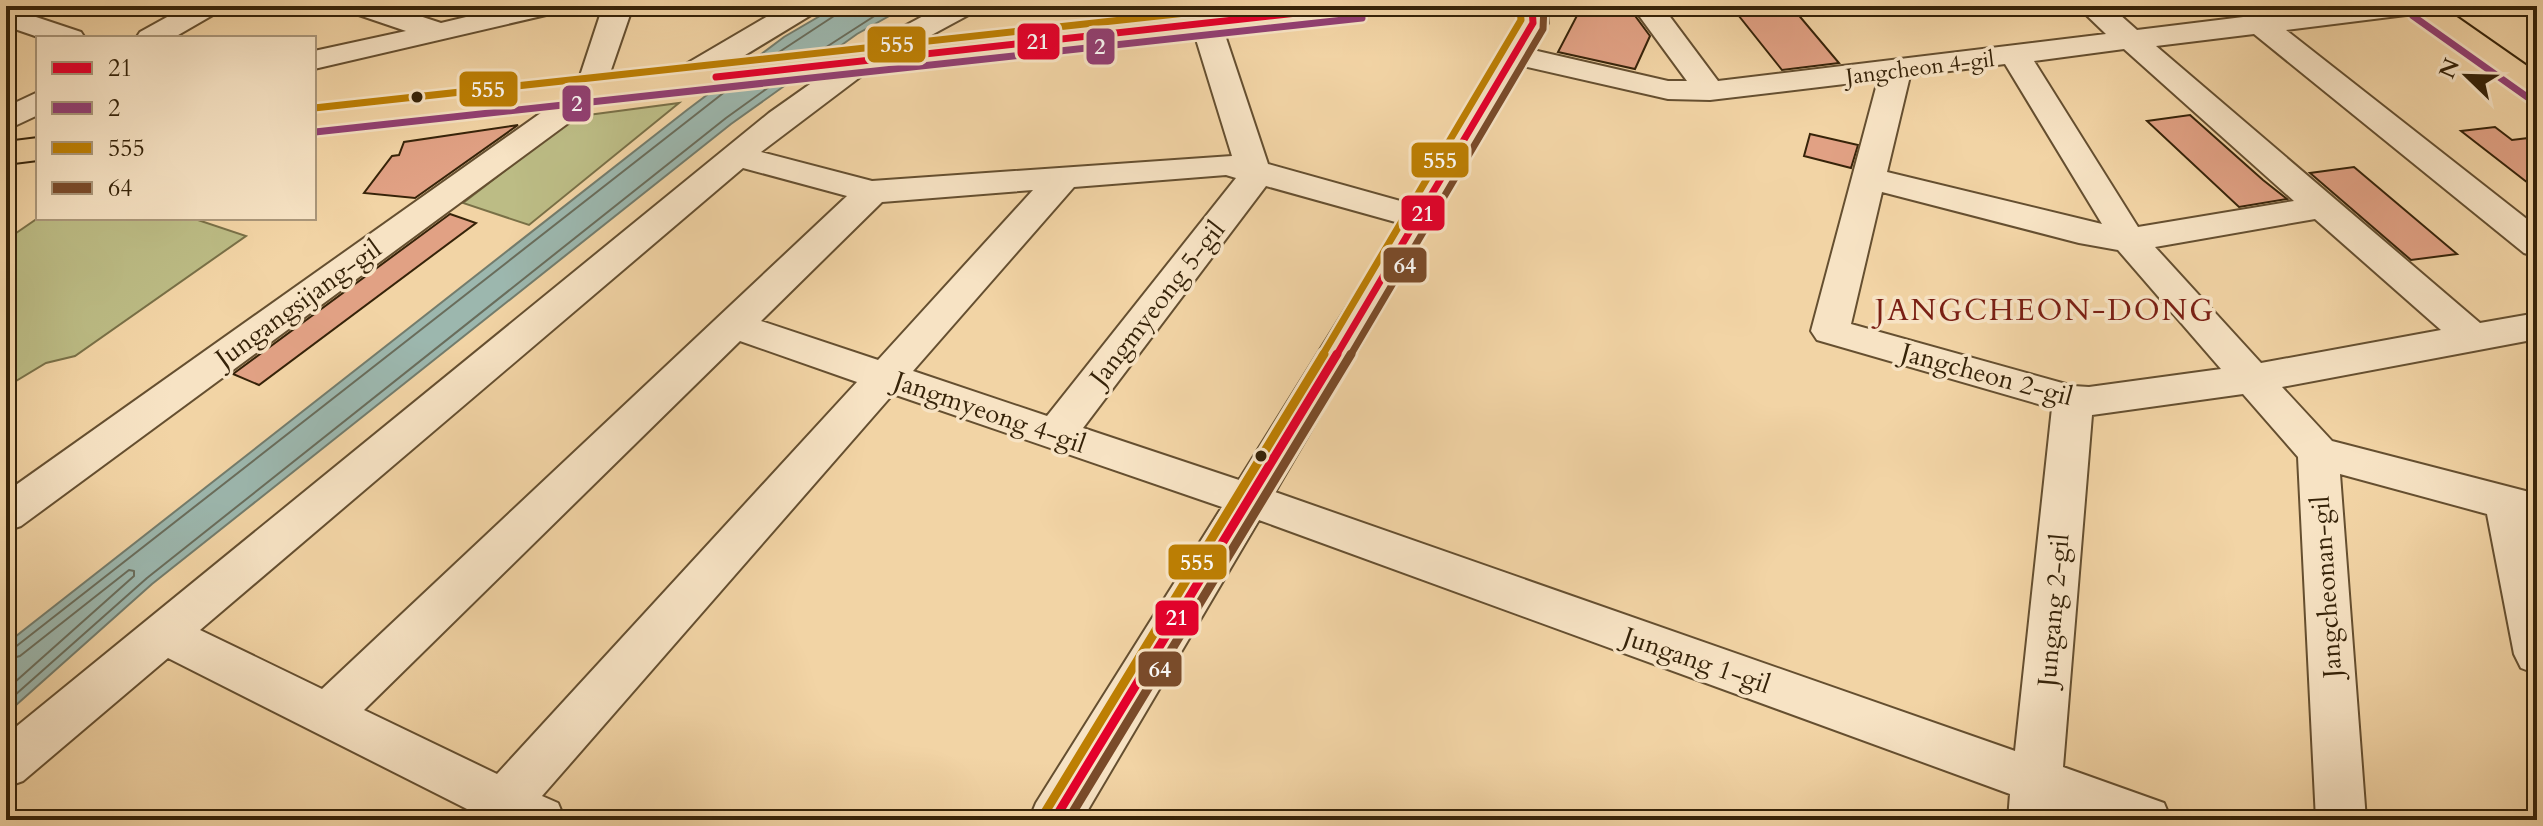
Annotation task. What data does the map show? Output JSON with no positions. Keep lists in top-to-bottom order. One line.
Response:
{"streets":{"street":["Jangcheon 4-gil","Jungangsijang-gil","Jangmyeong 5-gil","Jangcheon 2-gil","Jangmyeong 4-gil","Jangcheonan-gil","Jungang 2-gil","Jungang 1-gil"]},"crossings":[["Jangcheon 4-gil","Jangcheon 2-gil"],["Jangmyeong 5-gil","Jangmyeong 4-gil"],["Jangcheon 2-gil","Jungang 2-gil"],["Jangmyeong 4-gil","Jungang 1-gil"],["Jungang 2-gil","Jungang 1-gil"]],"districts":["JANGCHEON-DONG"],"lines":["transit line 21","transit line 555","transit line 64","transit line 2"],"legend":["21","2","555","64"],"north":"top left"}
